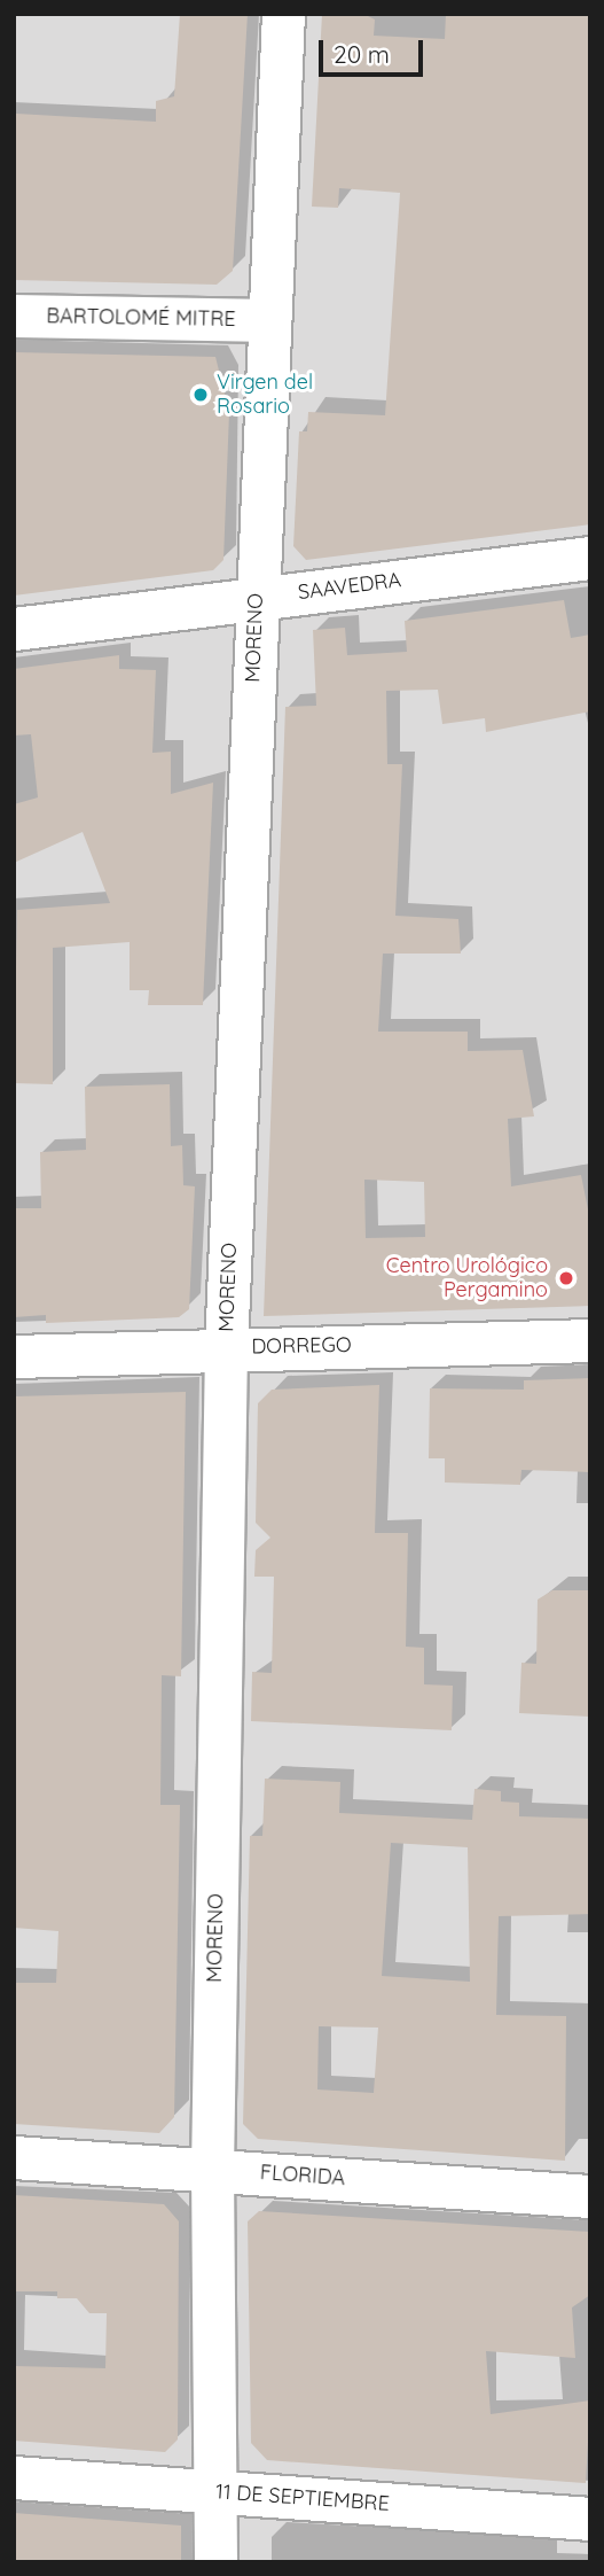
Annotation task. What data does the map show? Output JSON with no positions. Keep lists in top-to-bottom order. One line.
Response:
{"streets":{"street":["BARTOLOMÉ MITRE","SAAVEDRA","MORENO","DORREGO","FLORIDA","11 DE SEPTIEMBRE"]},"crossings":[["BARTOLOMÉ MITRE","MORENO"],["SAAVEDRA","MORENO"],["MORENO","DORREGO"],["MORENO","FLORIDA"],["MORENO","11 DE SEPTIEMBRE"]],"places":["Virgen del Rosario","Centro Urológico Pergamino"],"scale_bar":"20 m"}
